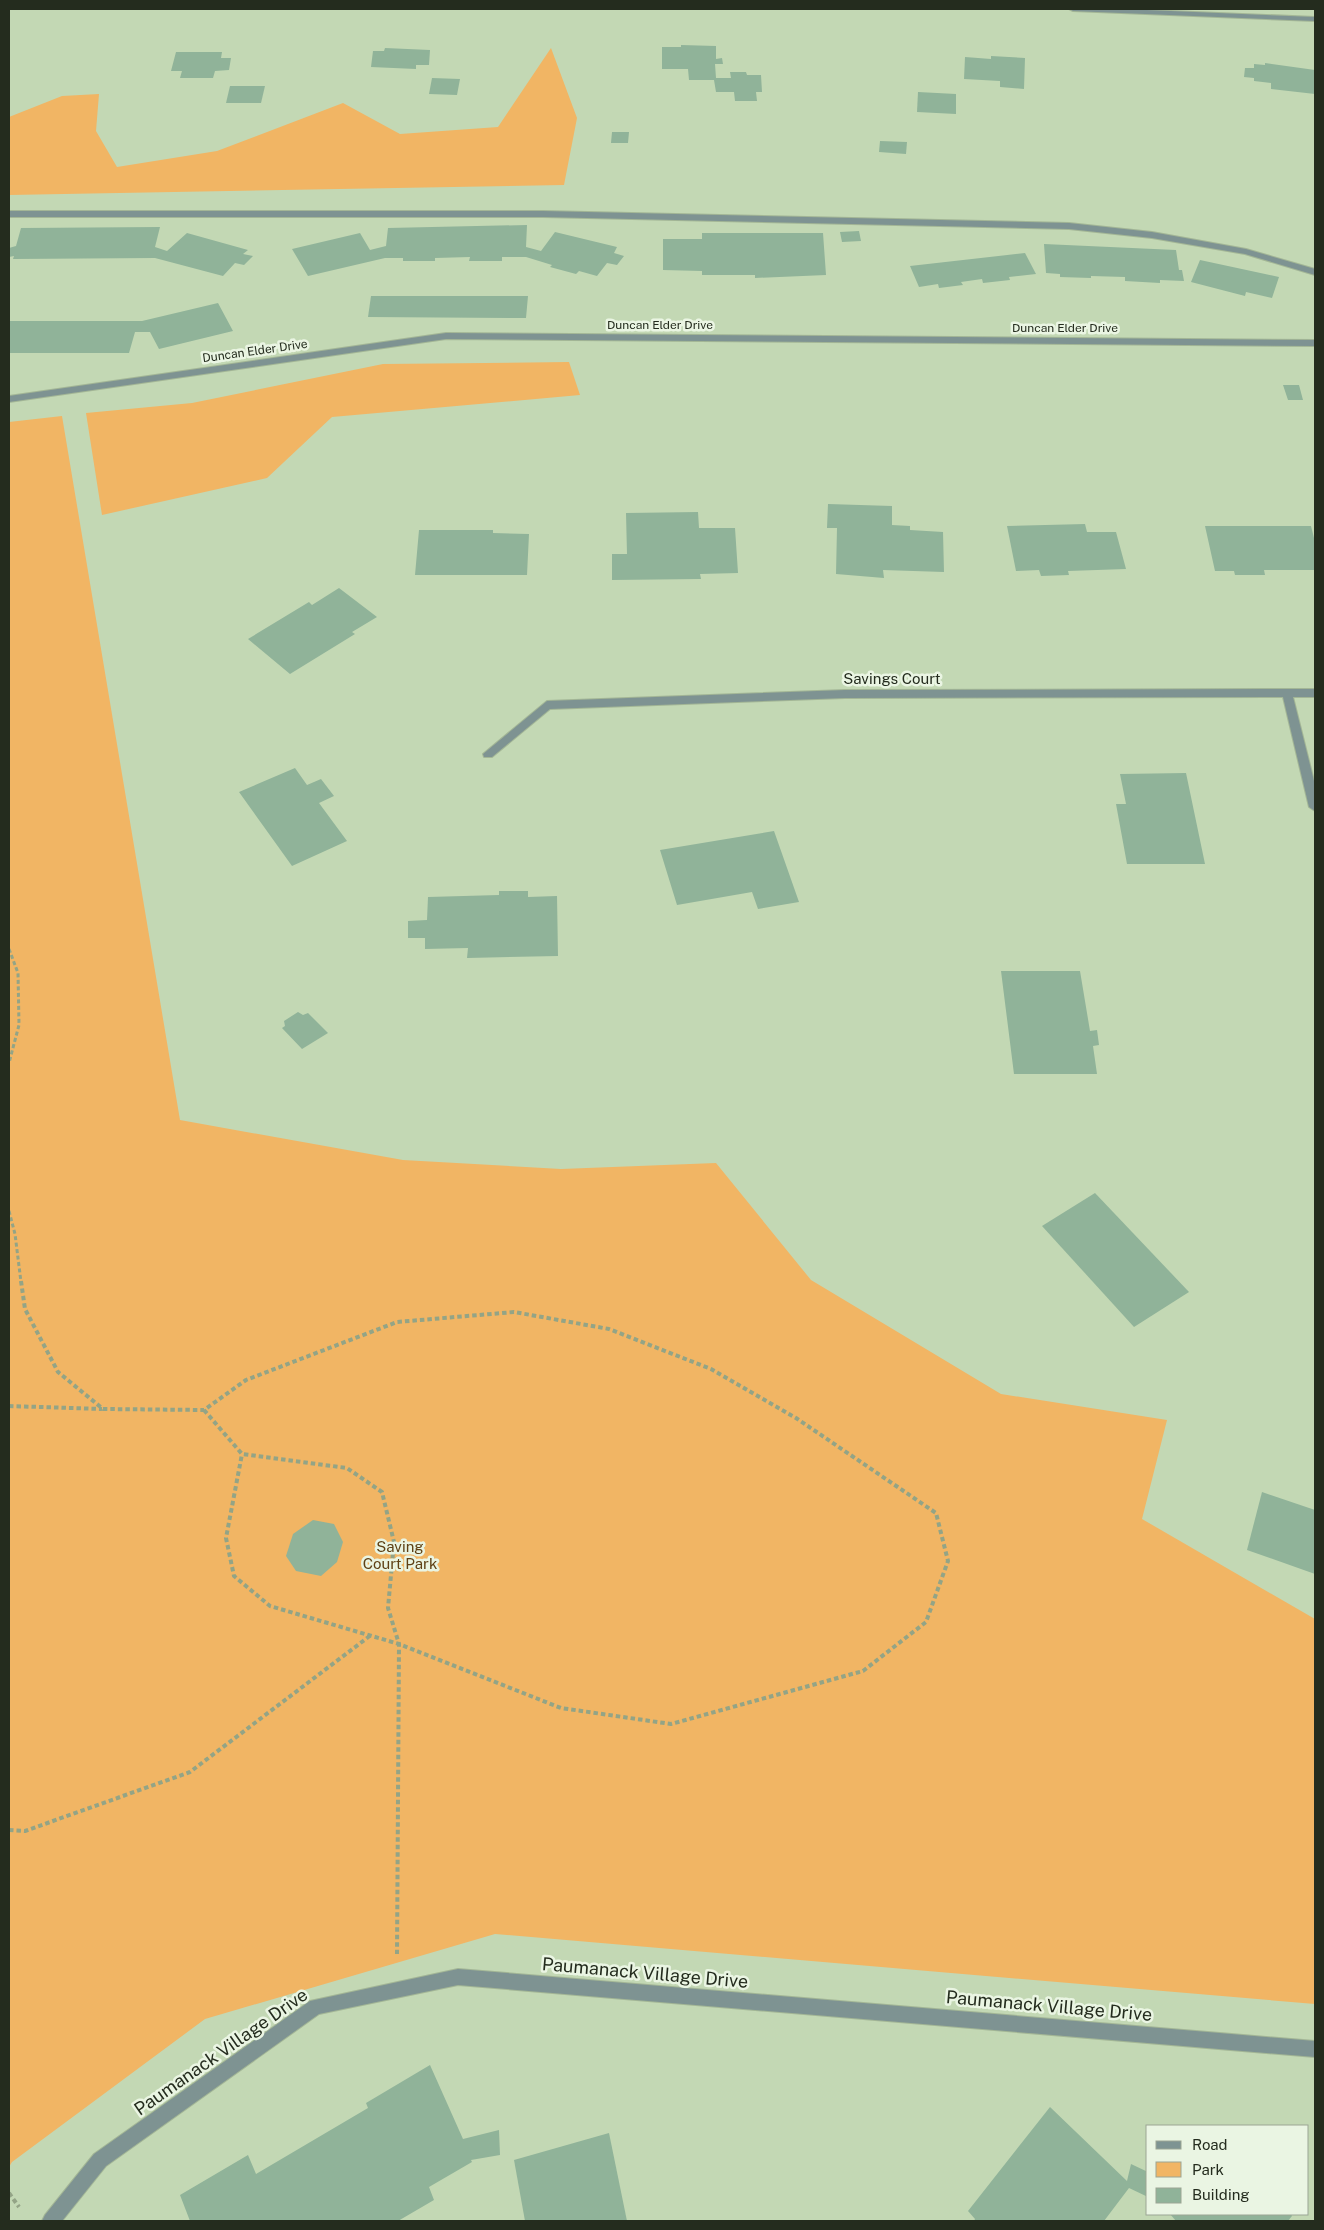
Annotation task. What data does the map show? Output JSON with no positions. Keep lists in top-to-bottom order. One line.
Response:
{"streets":{"street":["Duncan Elder Drive","Savings Court","Paumanack Village Drive"]},"parks":["Saving Court Park"],"legend":["Road","Park","Building"]}
